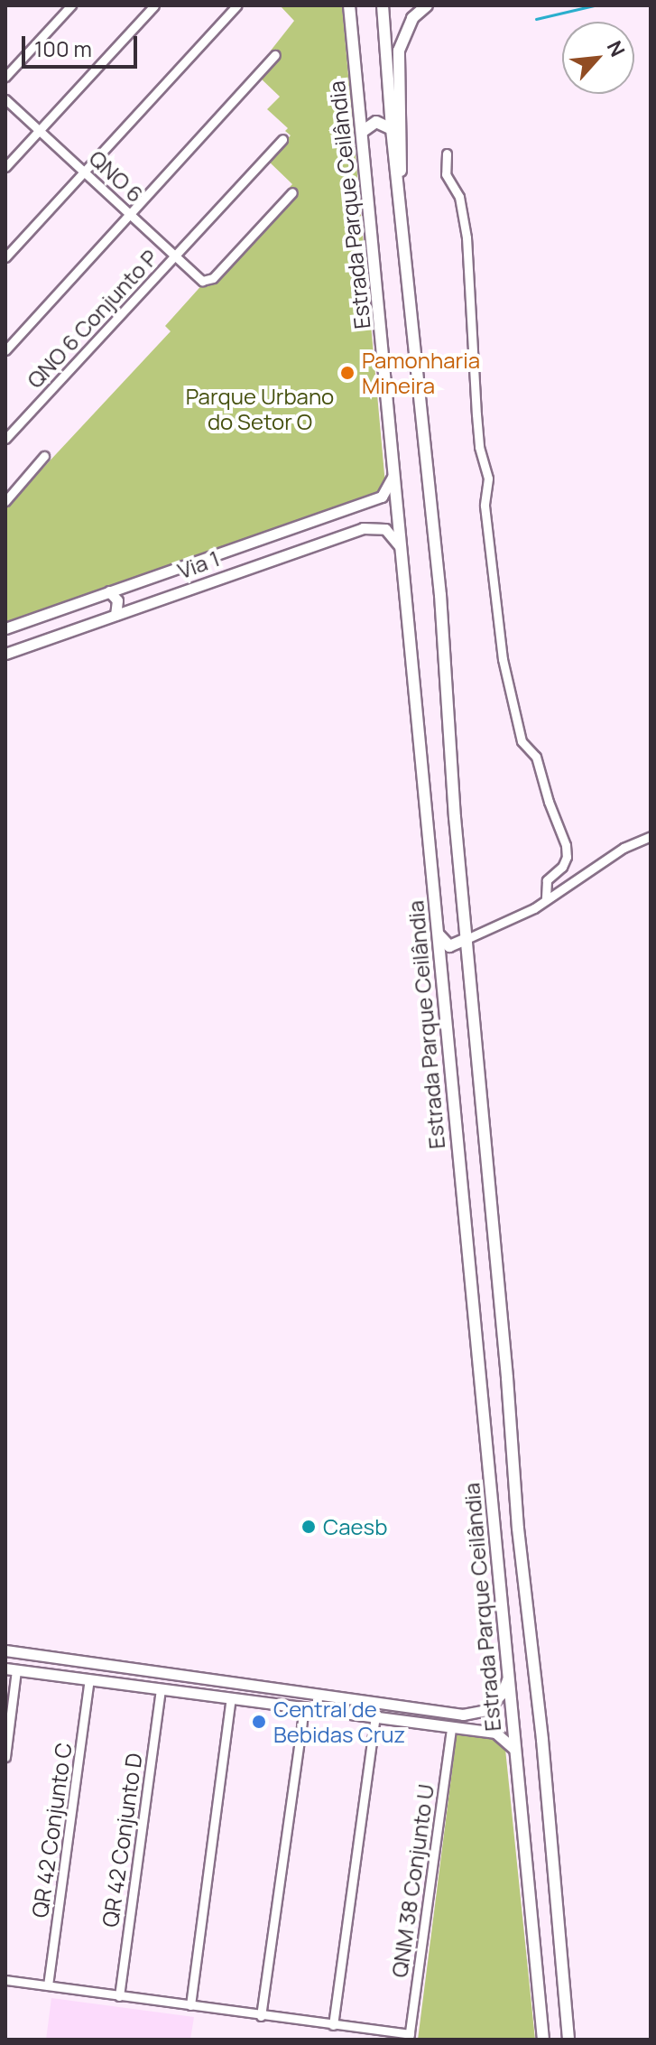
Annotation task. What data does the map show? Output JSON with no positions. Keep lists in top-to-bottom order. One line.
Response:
{"streets":{"highway":["Estrada Parque Ceilândia"],"main road":["Via 1"],"street":["QNO 6","QNO 6 Conjunto P","QR 42 Conjunto C","QR 42 Conjunto D","QNM 38 Conjunto U"]},"crossings":[["QNO 6","QNO 6 Conjunto P"],["Estrada Parque Ceilândia","Via 1"]],"parks":["Parque Urbano do Setor O"],"places":["Pamonharia Mineira","Caesb","Central de Bebidas Cruz"],"scale_bar":"100 m","north":"top right"}
